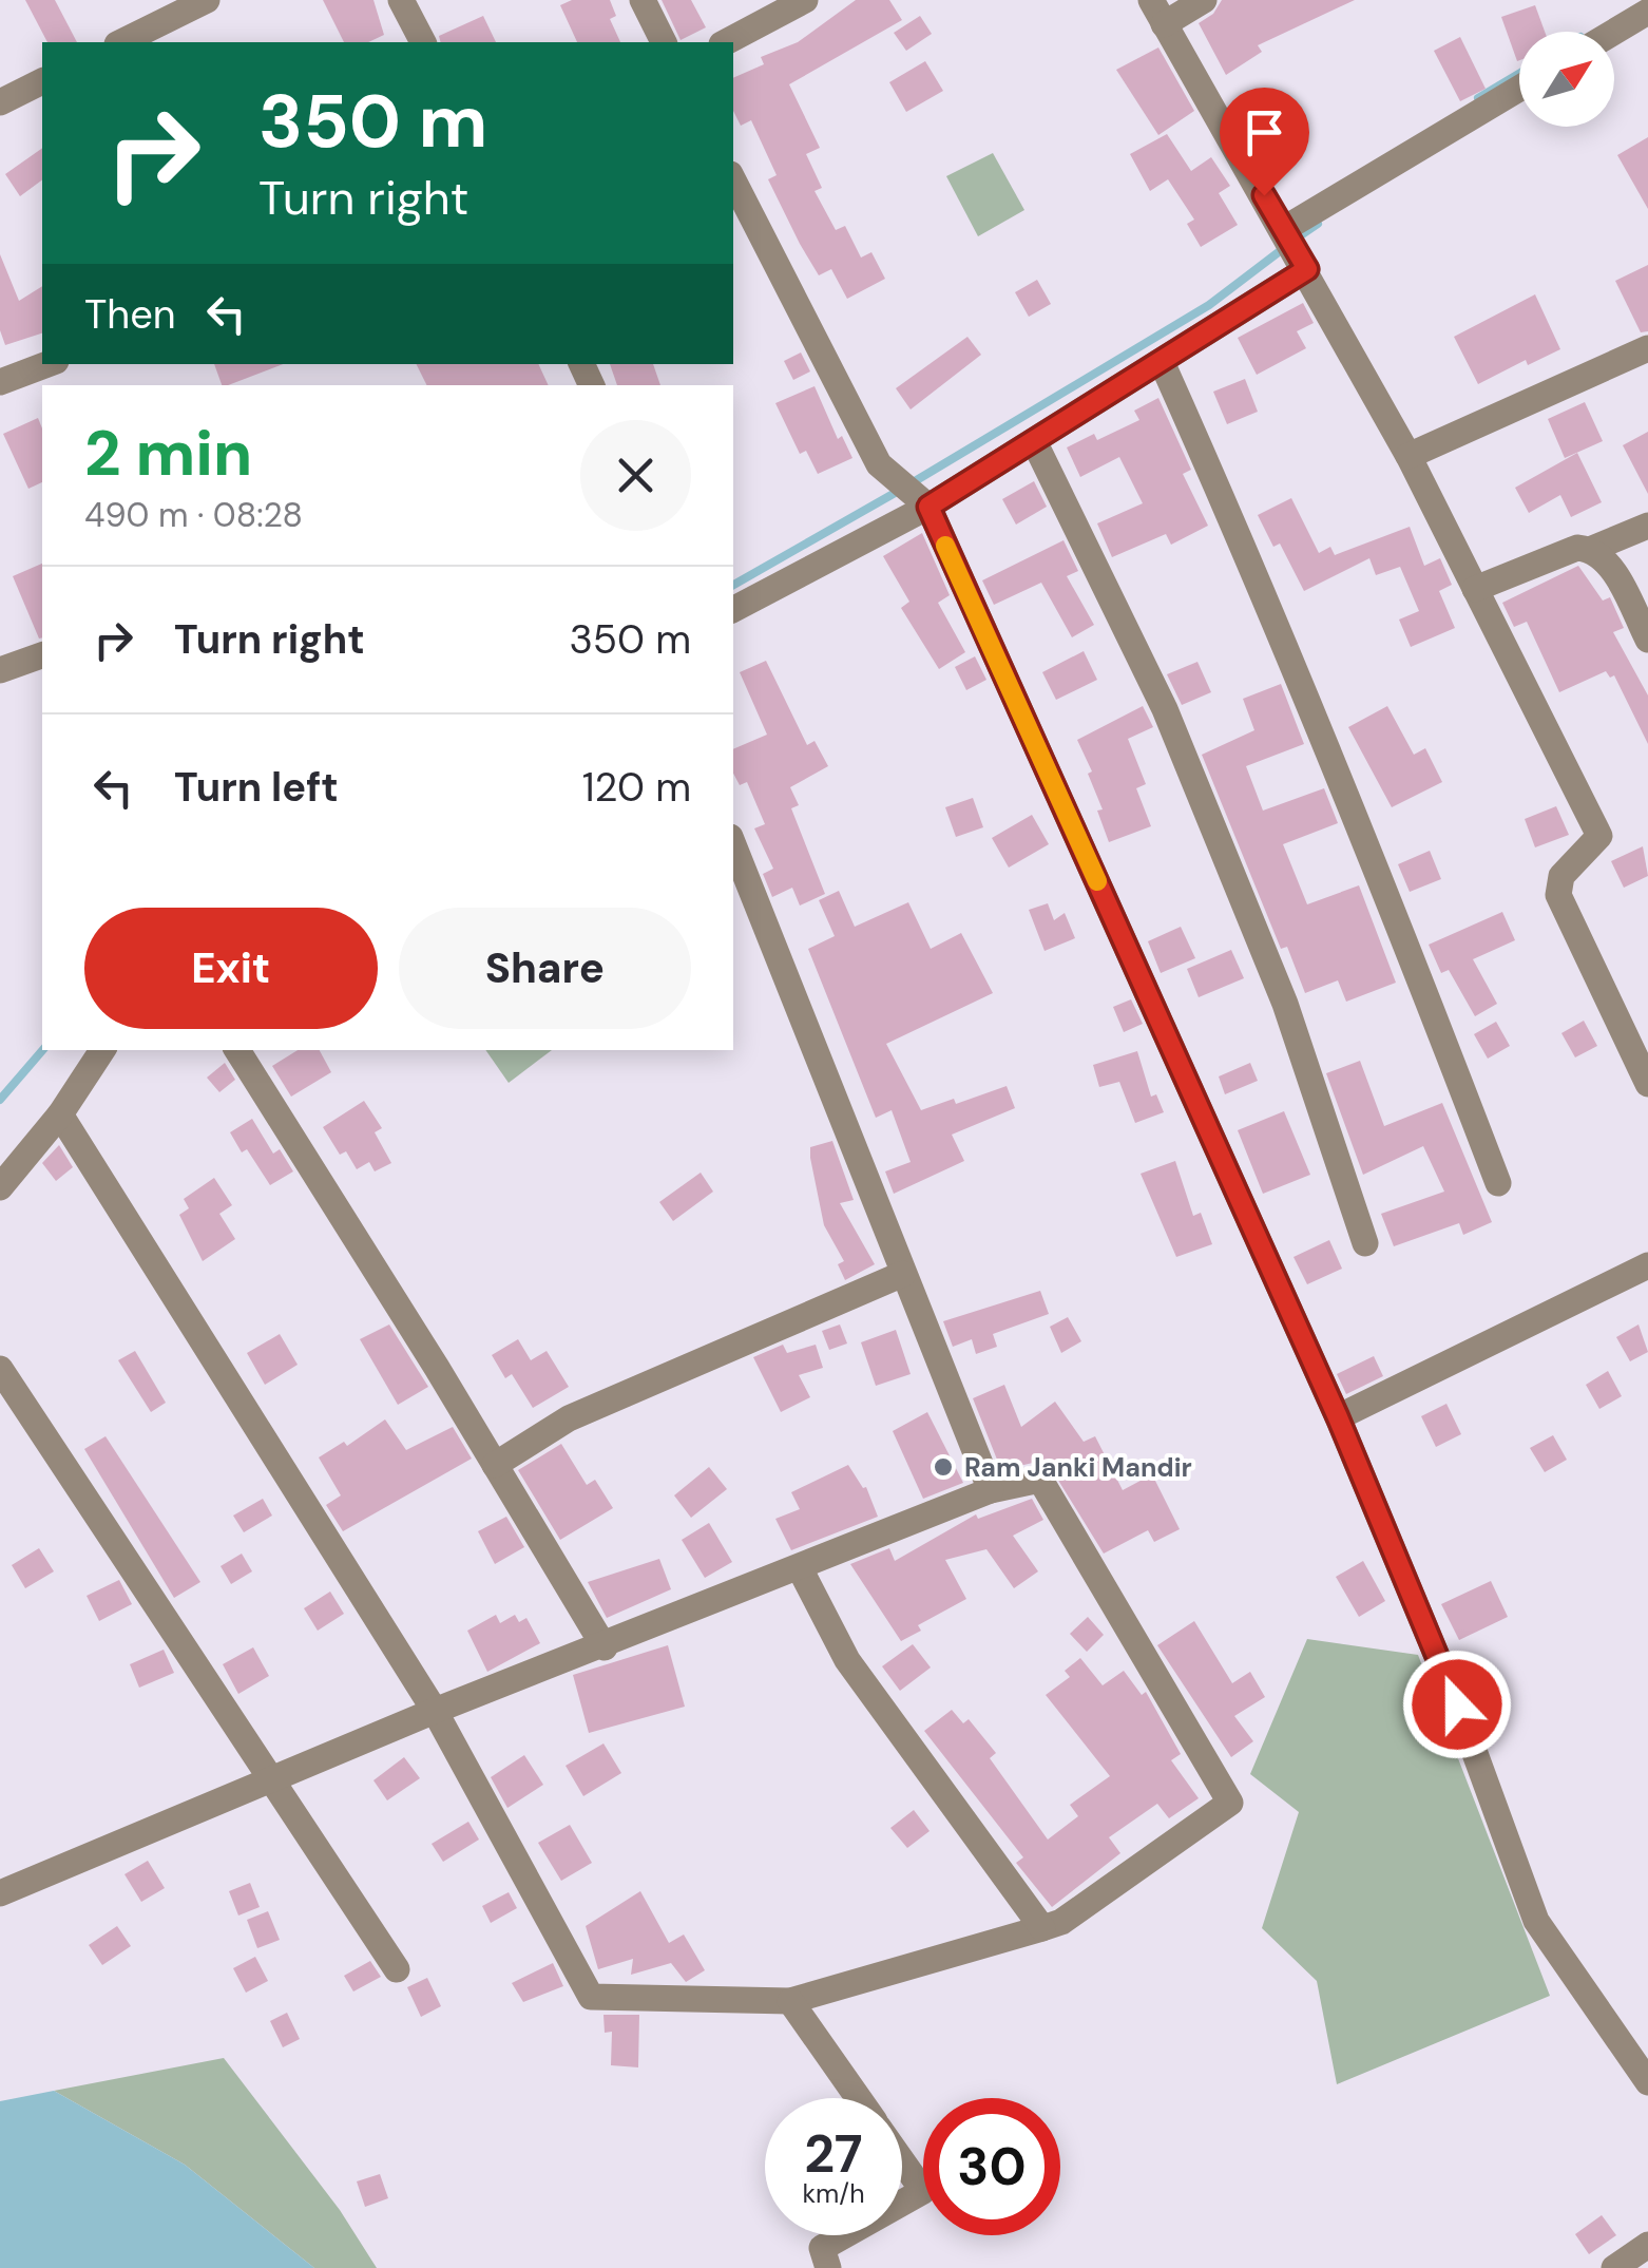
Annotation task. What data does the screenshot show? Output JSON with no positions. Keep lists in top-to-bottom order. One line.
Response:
{"places":["Ram Janki Mandir"],"north":"top right","page":{"turn":["350 m","Turn right"],"then":"Then","heading":["2 min","490 m · 08:28"],"list":[{"name":"Turn right","value":"350 m"},{"name":"Turn left","value":"120 m"}],"buttons":["Exit","Share"],"speed":"27 km/h","limit":"30"}}
